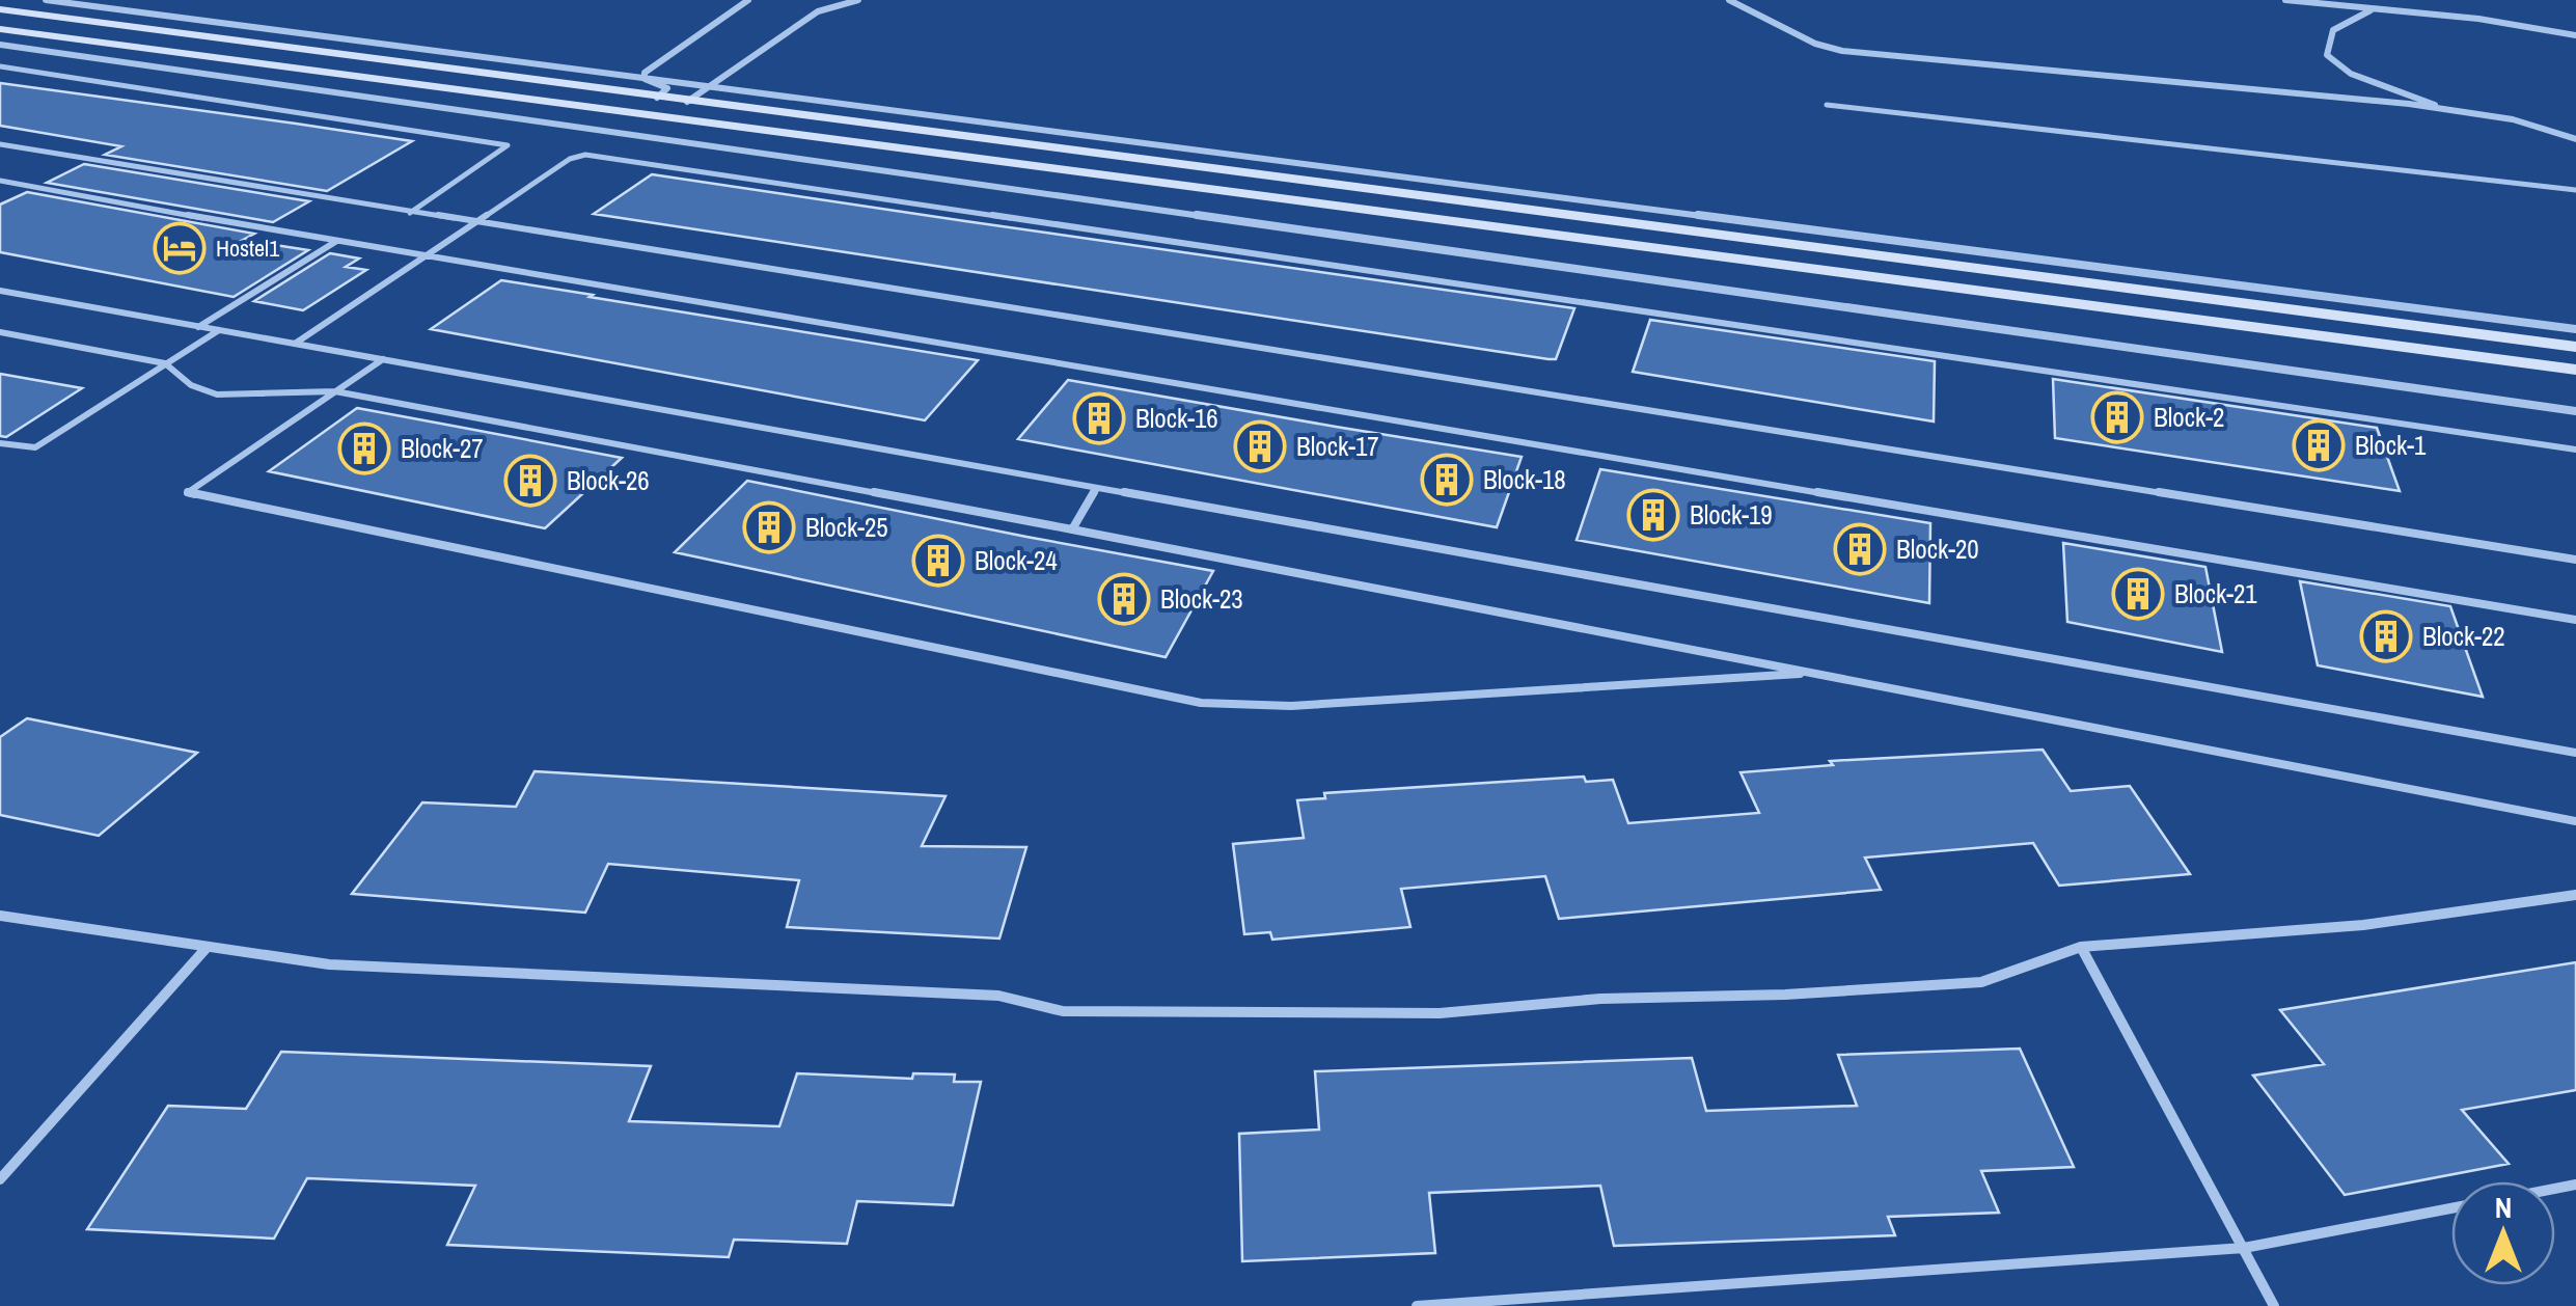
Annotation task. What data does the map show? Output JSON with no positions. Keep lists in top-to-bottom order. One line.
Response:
{"places":{"hotel":["Hostel1"],"building":["Block-2","Block-16","Block-1","Block-17","Block-27","Block-18","Block-26","Block-19","Block-25","Block-20","Block-24","Block-21","Block-23","Block-22"]},"north":"top"}
